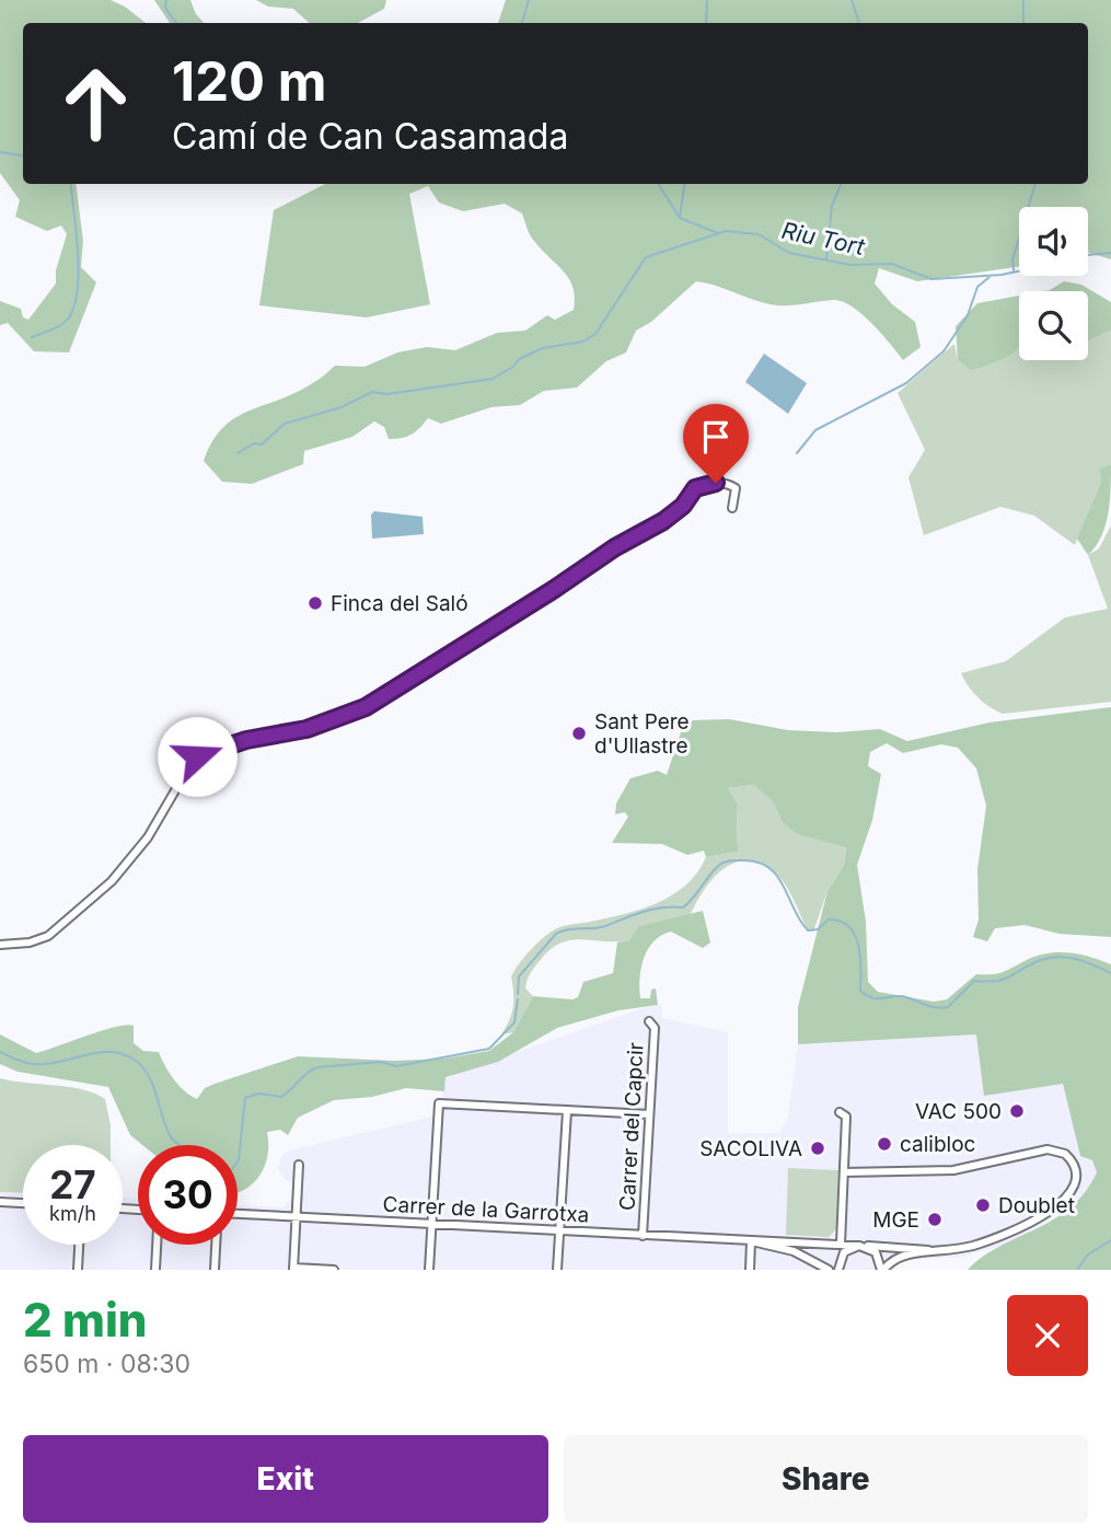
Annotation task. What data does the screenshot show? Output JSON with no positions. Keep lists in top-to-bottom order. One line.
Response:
{"streets":{"street":["Carrer del Capcir","Carrer de la Garrotxa"]},"crossings":[["Carrer del Capcir","Carrer de la Garrotxa"]],"water":["Riu Tort"],"places":["Finca del Saló","Sant Pere d'Ullastre","VAC 500","calibloc","SACOLIVA","Doublet","MGE"],"page":{"turn":["120 m","Camí de Can Casamada"],"speed":"27 km/h","limit":"30","heading":["2 min","650 m · 08:30"],"buttons":["Exit","Share"]}}
